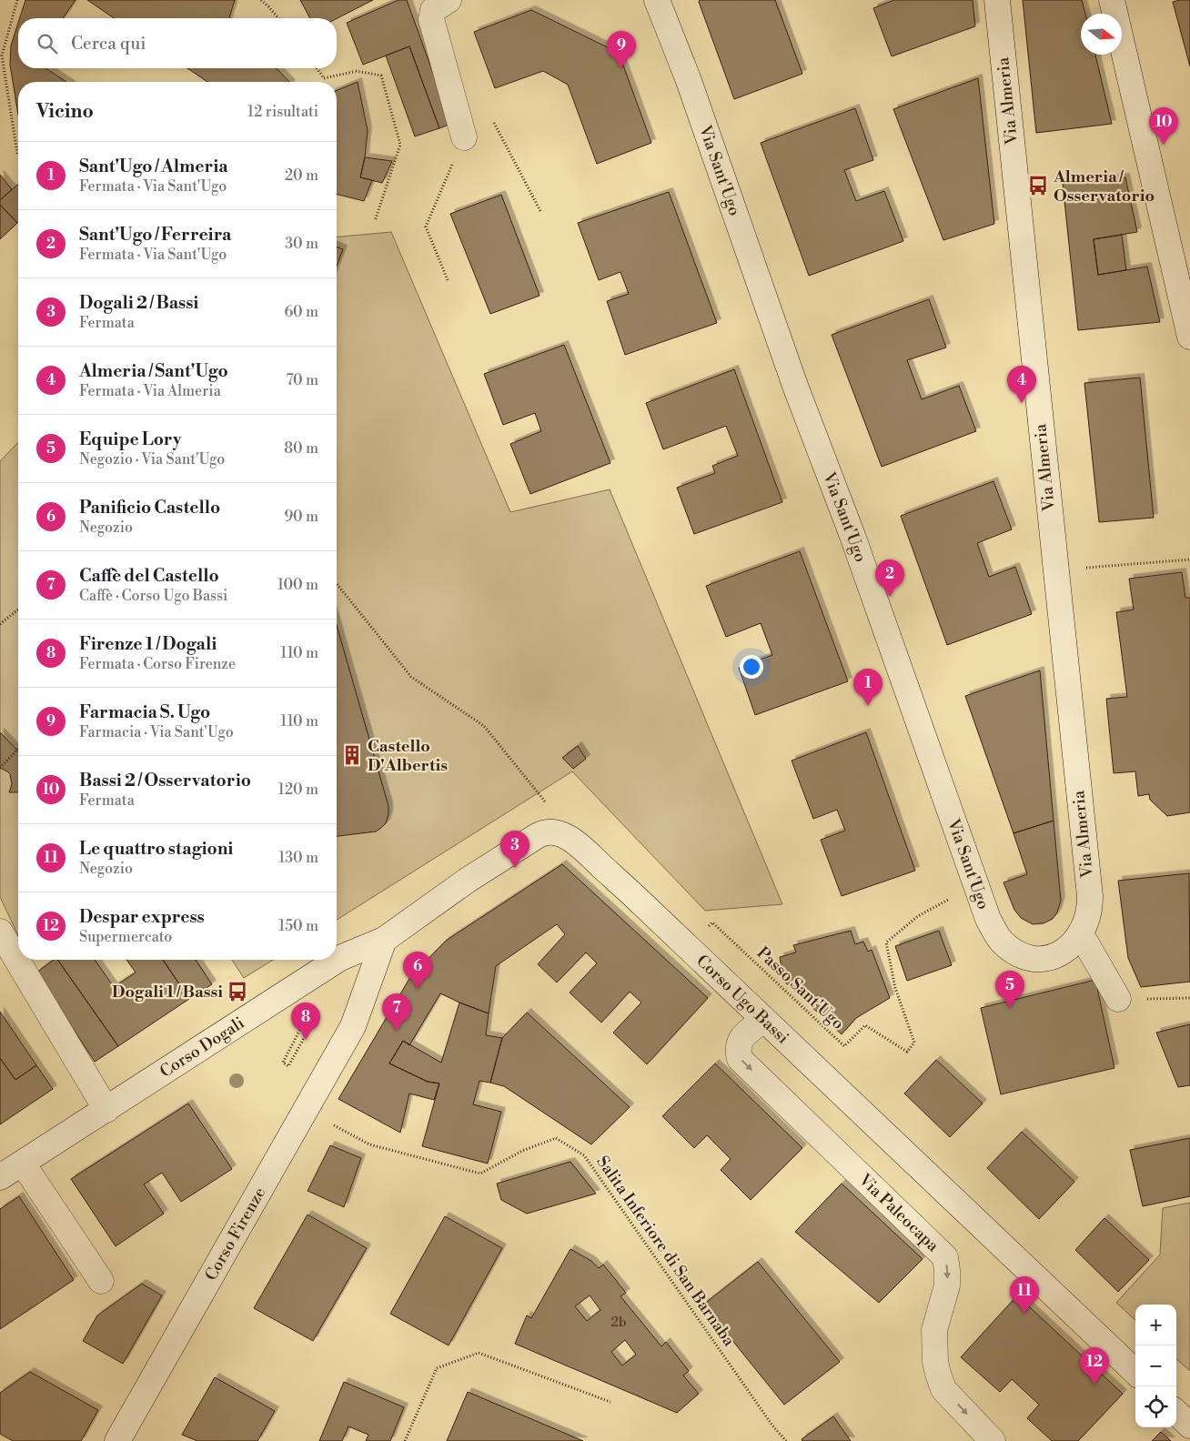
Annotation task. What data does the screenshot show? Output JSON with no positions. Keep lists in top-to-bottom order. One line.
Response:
{"streets":{"street":["Via Almeria","Via Sant'Ugo","Corso Ugo Bassi","Corso Dogali","Via Paleocapa","Corso Firenze"],"path":["Passo Sant'Ugo","Salita Inferiore di San Barnaba"]},"crossings":[["Via Almeria","Via Sant'Ugo"],["Corso Ugo Bassi","Corso Dogali"],["Corso Ugo Bassi","Via Paleocapa"],["Corso Ugo Bassi","Corso Firenze"],["Corso Dogali","Corso Firenze"]],"one_way":["Via Paleocapa"],"places":{"bus stop":["Almeria / Osservatorio","Dogali 1 / Bassi"],"building":["Castello D'Albertis"]},"house_numbers":["2b"],"north":"right","page":{"search":"Cerca qui","pins":["9","10","4","2","1","3","6","5","7","8","11","12"],"heading":["Vicino","12 risultati"],"list":[{"mark":"1","name":"Sant'Ugo / Almeria","note":"Fermata · Via Sant'Ugo","value":"20 m"},{"mark":"2","name":"Sant'Ugo / Ferreira","note":"Fermata · Via Sant'Ugo","value":"30 m"},{"mark":"3","name":"Dogali 2 / Bassi","note":"Fermata","value":"60 m"},{"mark":"4","name":"Almeria / Sant'Ugo","note":"Fermata · Via Almeria","value":"70 m"},{"mark":"5","name":"Equipe Lory","note":"Negozio · Via Sant'Ugo","value":"80 m"},{"mark":"6","name":"Panificio Castello","note":"Negozio","value":"90 m"},{"mark":"7","name":"Caffè del Castello","note":"Caffè · Corso Ugo Bassi","value":"100 m"},{"mark":"8","name":"Firenze 1 / Dogali","note":"Fermata · Corso Firenze","value":"110 m"},{"mark":"9","name":"Farmacia S. Ugo","note":"Farmacia · Via Sant'Ugo","value":"110 m"},{"mark":"10","name":"Bassi 2 / Osservatorio","note":"Fermata","value":"120 m"},{"mark":"11","name":"Le quattro stagioni","note":"Negozio","value":"130 m"},{"mark":"12","name":"Despar express","note":"Supermercato","value":"150 m"}],"map_buttons":["+","−"]}}
